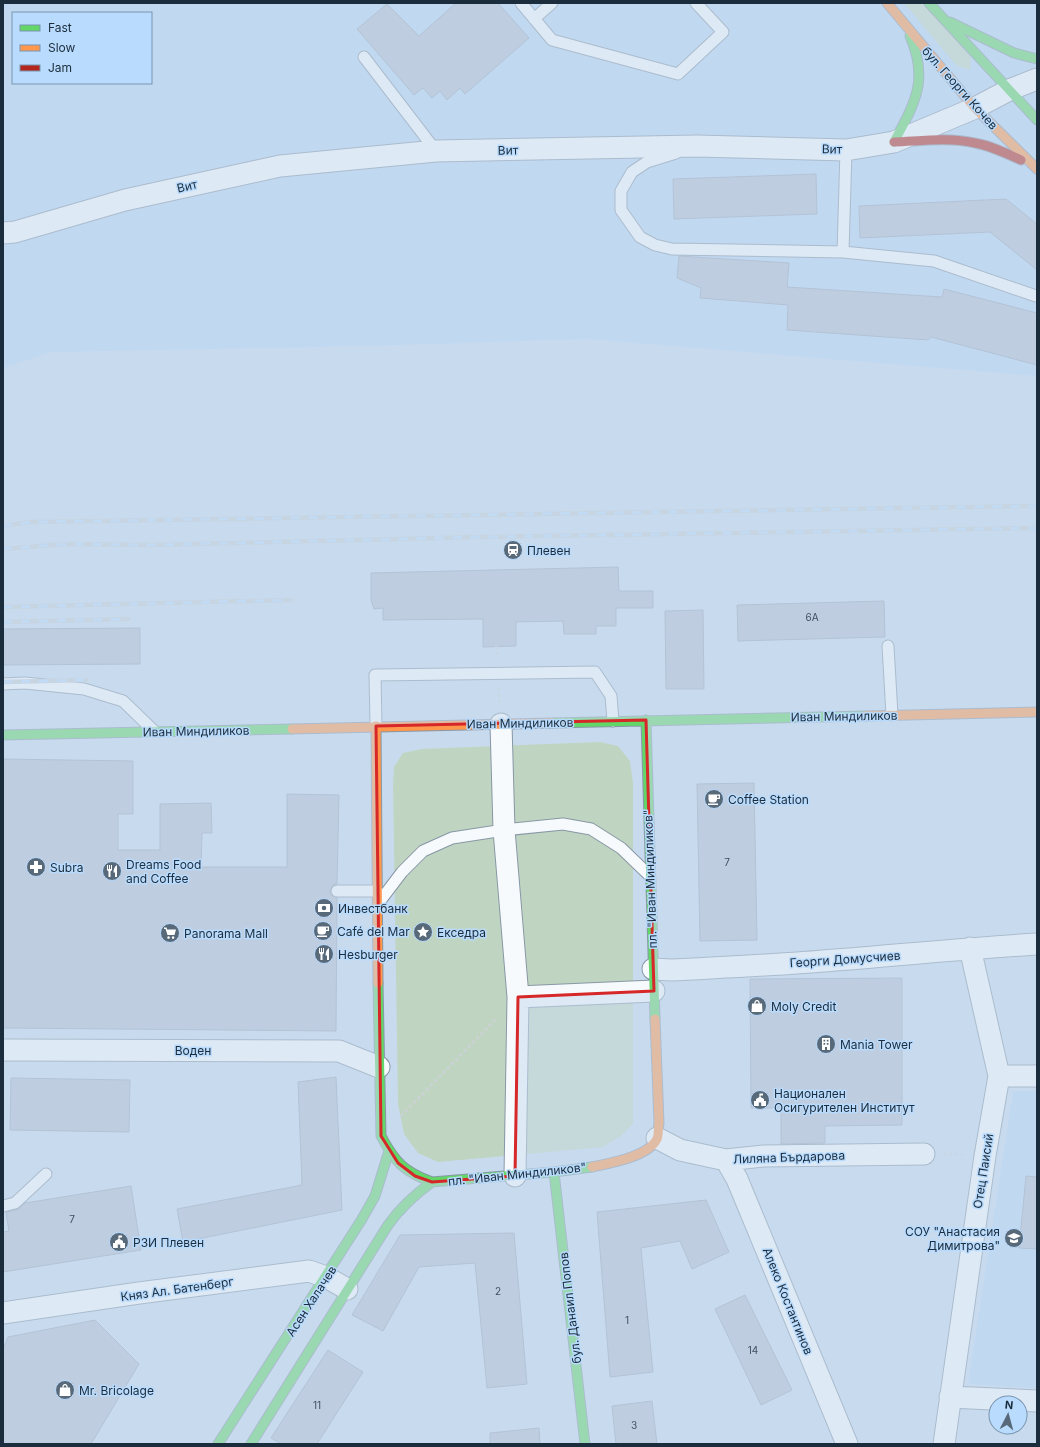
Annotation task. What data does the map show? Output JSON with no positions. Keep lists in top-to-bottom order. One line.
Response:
{"streets":{"street":["бул. Георги Кочев","Вит","Иван Миндиликов","пл. \"Иван Миндиликов\"","Георги Домусчиев","Воден","Лиляна Бърдарова","Отец Паисий","Княз Ал. Батенберг","Асен Халачев","Алеко Костантинов","бул. Данаил Попов"]},"crossings":[["бул. Георги Кочев","Вит"],["Иван Миндиликов","пл. \"Иван Миндиликов\""],["пл. \"Иван Миндиликов\"","Георги Домусчиев"],["пл. \"Иван Миндиликов\"","Воден"],["пл. \"Иван Миндиликов\"","Лиляна Бърдарова"],["пл. \"Иван Миндиликов\"","Асен Халачев"],["пл. \"Иван Миндиликов\"","бул. Данаил Попов"],["Георги Домусчиев","Отец Паисий"],["Лиляна Бърдарова","Алеко Костантинов"],["Княз Ал. Батенберг","Асен Халачев"]],"places":{"station":["Плевен"],"cafe":["Coffee Station","Café del Mar"],"pharmacy":["Subra"],"restaurant":["Dreams Food and Coffee","Hesburger"],"bank":["Инвестбанк"],"place":["Екседра"],"supermarket":["Panorama Mall"],"shop":["Moly Credit","Mr. Bricolage"],"building":["Mania Tower"],"public building":["Национален Осигурителен Институт","РЗИ Плевен"],"school or university":["СОУ \"Анастасия Димитрова\""]},"house_numbers":["6А","7","7","2","1","14","11","3"],"legend":["Fast","Slow","Jam"],"north":"top"}
